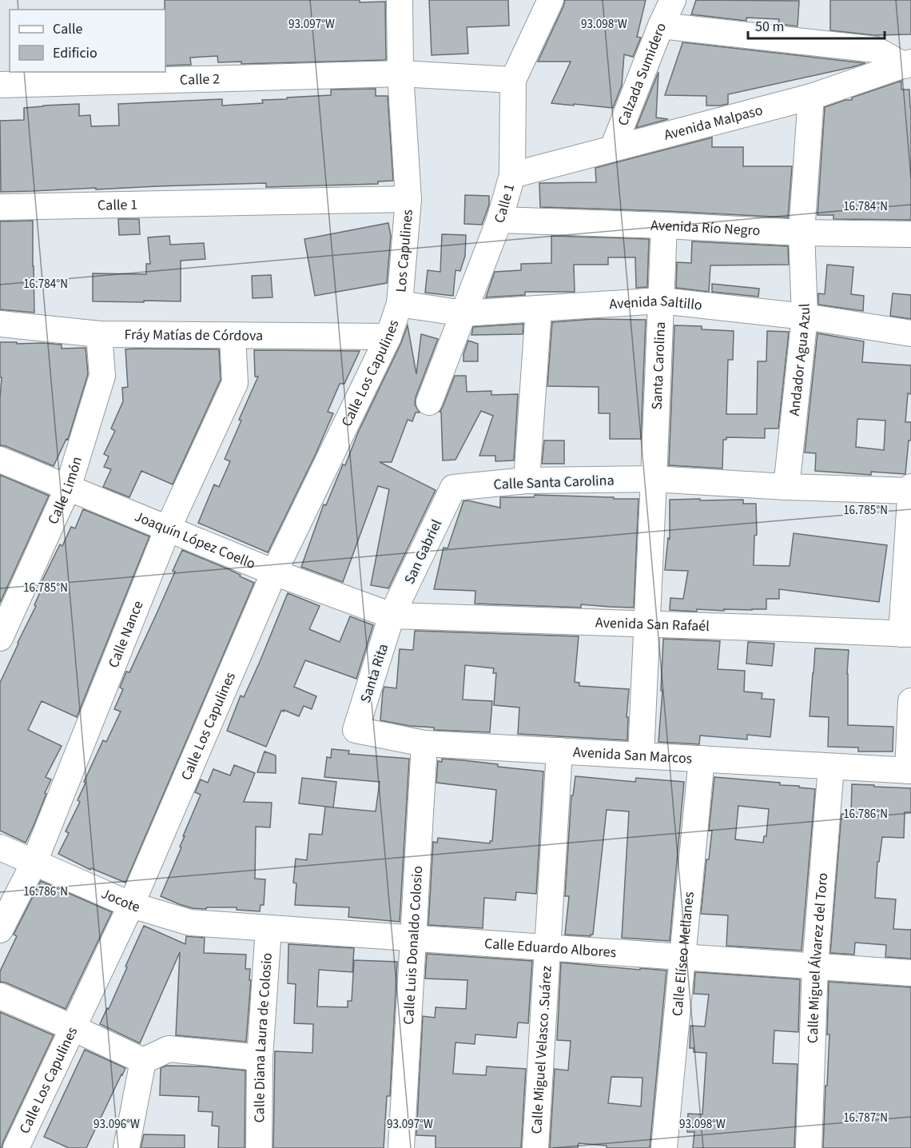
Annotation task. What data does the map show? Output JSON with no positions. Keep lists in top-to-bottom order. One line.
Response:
{"streets":{"street":["Calzada Sumidero","Calle 2","Avenida Malpaso","Calle 1","Avenida Río Negro","Los Capulines","Avenida Saltillo","Fráy Matías de Córdova","Andador Agua Azul","Santa Carolina","Calle Los Capulines","Calle Santa Carolina","Calle Limón","Joaquín López Coello","San Gabriel","Avenida San Rafaél","Calle Nance","Santa Rita","Avenida San Marcos","Jocote","Calle Luis Donaldo Colosio","Calle Eduardo Albores","Calle Elíseo Mellanes","Calle Miguel Álvarez del Toro","Calle Diana Laura de Colosio","Calle Miguel Velasco .Suárez"]},"crossings":[["Calzada Sumidero","Avenida Malpaso"],["Calle 2","Calle 1"],["Avenida Malpaso","Calle 1"],["Avenida Malpaso","Andador Agua Azul"],["Calle 1","Avenida Río Negro"],["Calle 1","Los Capulines"],["Calle 1","Avenida Saltillo"],["Avenida Río Negro","Andador Agua Azul"],["Avenida Río Negro","Santa Carolina"],["Los Capulines","Avenida Saltillo"],["Los Capulines","Calle Los Capulines"],["Avenida Saltillo","Andador Agua Azul"],["Avenida Saltillo","Santa Carolina"],["Avenida Saltillo","Calle Los Capulines"],["Fráy Matías de Córdova","Calle Los Capulines"],["Fráy Matías de Córdova","Calle Limón"],["Fráy Matías de Córdova","Calle Nance"],["Andador Agua Azul","Calle Santa Carolina"],["Santa Carolina","Calle Santa Carolina"],["Calle Los Capulines","Joaquín López Coello"],["Calle Los Capulines","Jocote"],["Calle Santa Carolina","San Gabriel"],["Calle Limón","Joaquín López Coello"],["Joaquín López Coello","San Gabriel"],["Joaquín López Coello","Avenida San Rafaél"],["Joaquín López Coello","Calle Nance"],["Joaquín López Coello","Santa Rita"],["San Gabriel","Avenida San Rafaél"],["San Gabriel","Santa Rita"],["Avenida San Rafaél","Santa Rita"],["Calle Nance","Jocote"],["Santa Rita","Avenida San Marcos"],["Avenida San Marcos","Calle Luis Donaldo Colosio"],["Avenida San Marcos","Calle Elíseo Mellanes"],["Avenida San Marcos","Calle Miguel Álvarez del Toro"],["Avenida San Marcos","Calle Miguel Velasco .Suárez"],["Jocote","Calle Eduardo Albores"],["Calle Luis Donaldo Colosio","Calle Eduardo Albores"],["Calle Eduardo Albores","Calle Elíseo Mellanes"],["Calle Eduardo Albores","Calle Miguel Álvarez del Toro"],["Calle Eduardo Albores","Calle Diana Laura de Colosio"],["Calle Eduardo Albores","Calle Miguel Velasco .Suárez"]],"legend":["Calle","Edificio"],"scale_bar":"50 m","coordinates":["93.097°W","93.098°W","16.784°N","16.785°N","16.786°N","16.787°N","93.096°W"]}
